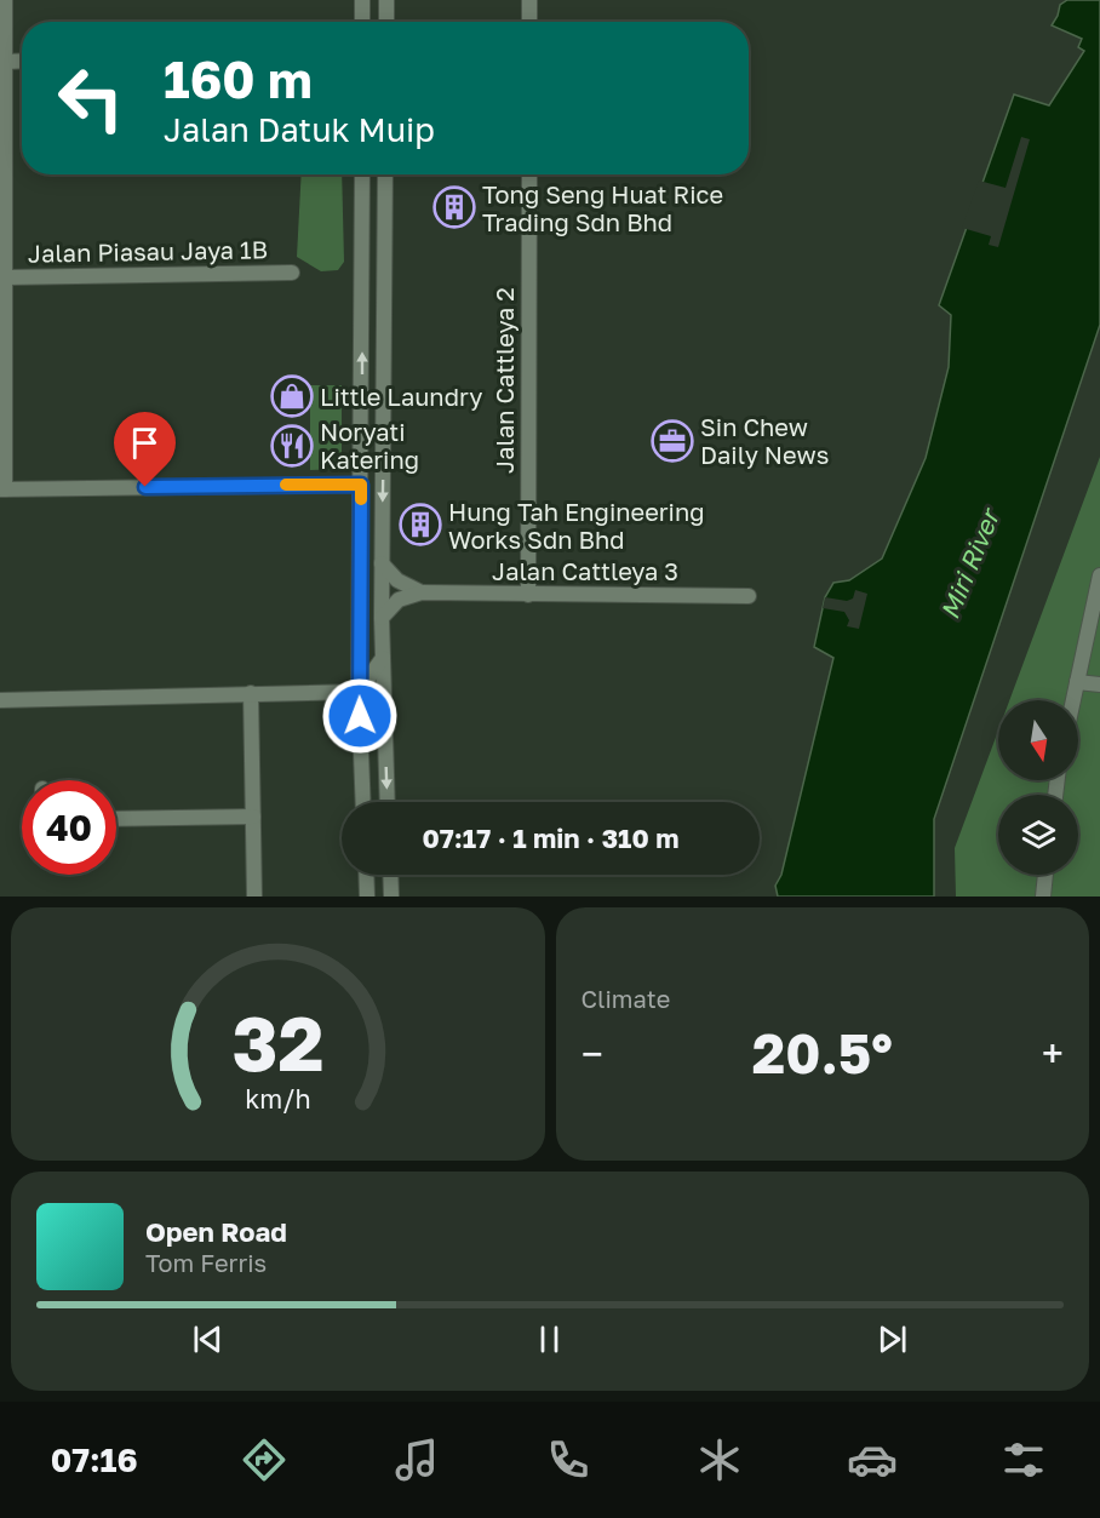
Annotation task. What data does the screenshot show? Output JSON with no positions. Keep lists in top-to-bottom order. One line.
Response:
{"streets":{"street":["Jalan Piasau Jaya 1B","Jalan Cattleya 2","Jalan Cattleya 3"]},"crossings":[["Jalan Cattleya 2","Jalan Cattleya 3"]],"water":["Miri River"],"places":{"building":["Tong Seng Huat Rice Trading Sdn Bhd","Hung Tah Engineering Works Sdn Bhd"],"shop":["Little Laundry"],"office":["Sin Chew Daily News"],"restaurant":["Noryati Katering"]},"north":"bottom","page":{"turn":["160 m","Jalan Datuk Muip"],"limit":"40","trip":"07:17 · 1 min · 310 m","tile":"Climate","heat":["−","20.5°","+"],"song":["Open Road","Tom Ferris"],"tabs":"07:16","gauge":["32","km/h"]}}
